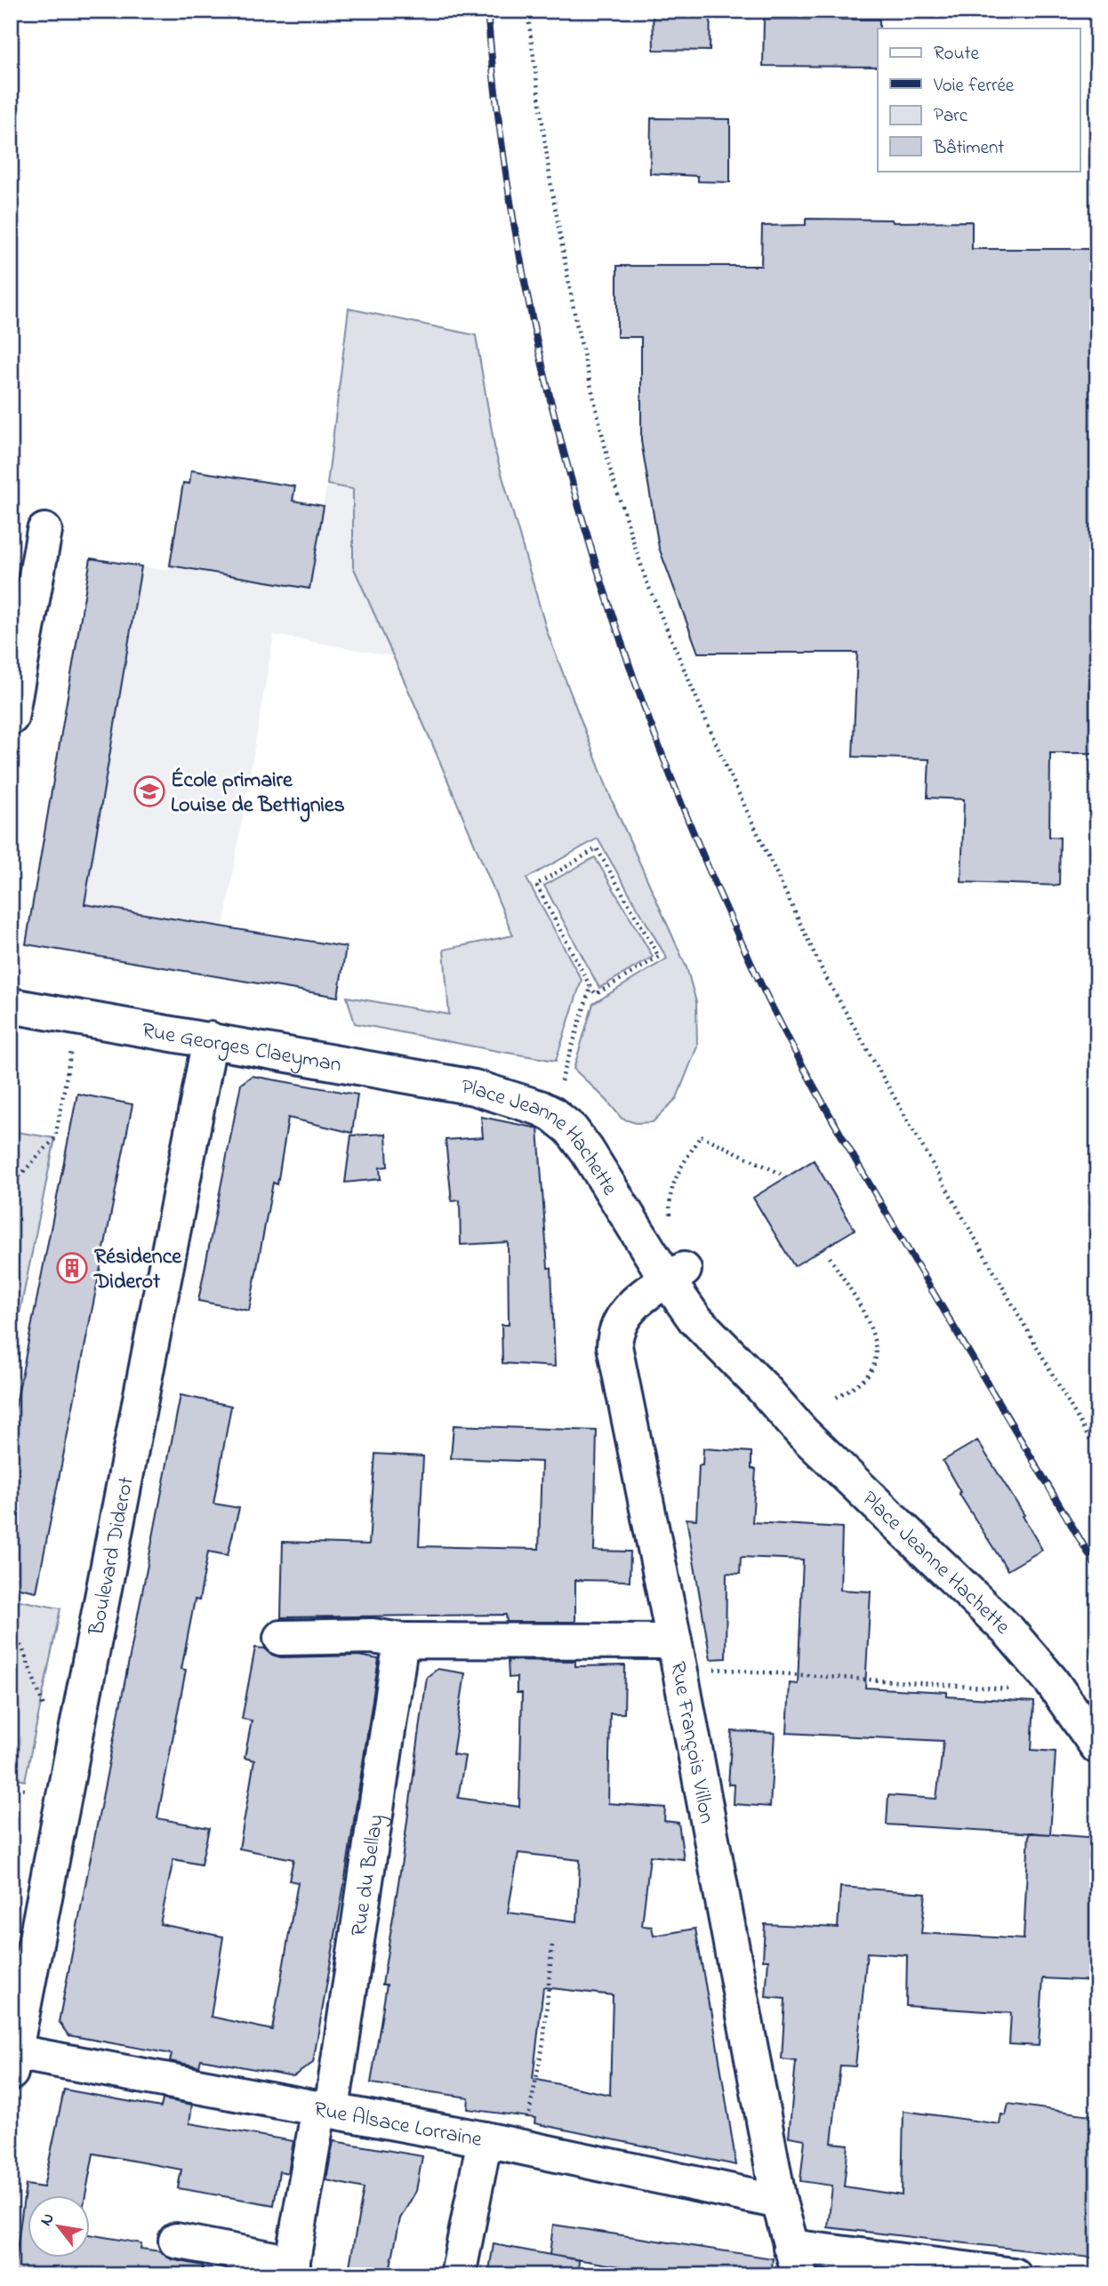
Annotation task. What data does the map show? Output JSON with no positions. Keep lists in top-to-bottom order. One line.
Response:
{"streets":{"street":["Rue Georges Claeyman","Place Jeanne Hachette","Boulevard Diderot","Rue François Villon","Rue du Bellay","Rue Alsace Lorraine"]},"crossings":[["Rue Georges Claeyman","Place Jeanne Hachette"],["Rue Georges Claeyman","Boulevard Diderot"],["Place Jeanne Hachette","Rue François Villon"],["Boulevard Diderot","Rue Alsace Lorraine"],["Rue François Villon","Rue Alsace Lorraine"],["Rue du Bellay","Rue Alsace Lorraine"]],"places":{"school or university":["École primaire Louise de Bettignies"],"building":["Résidence Diderot"]},"legend":["Route","Voie ferrée","Parc","Bâtiment"],"north":"top left"}
